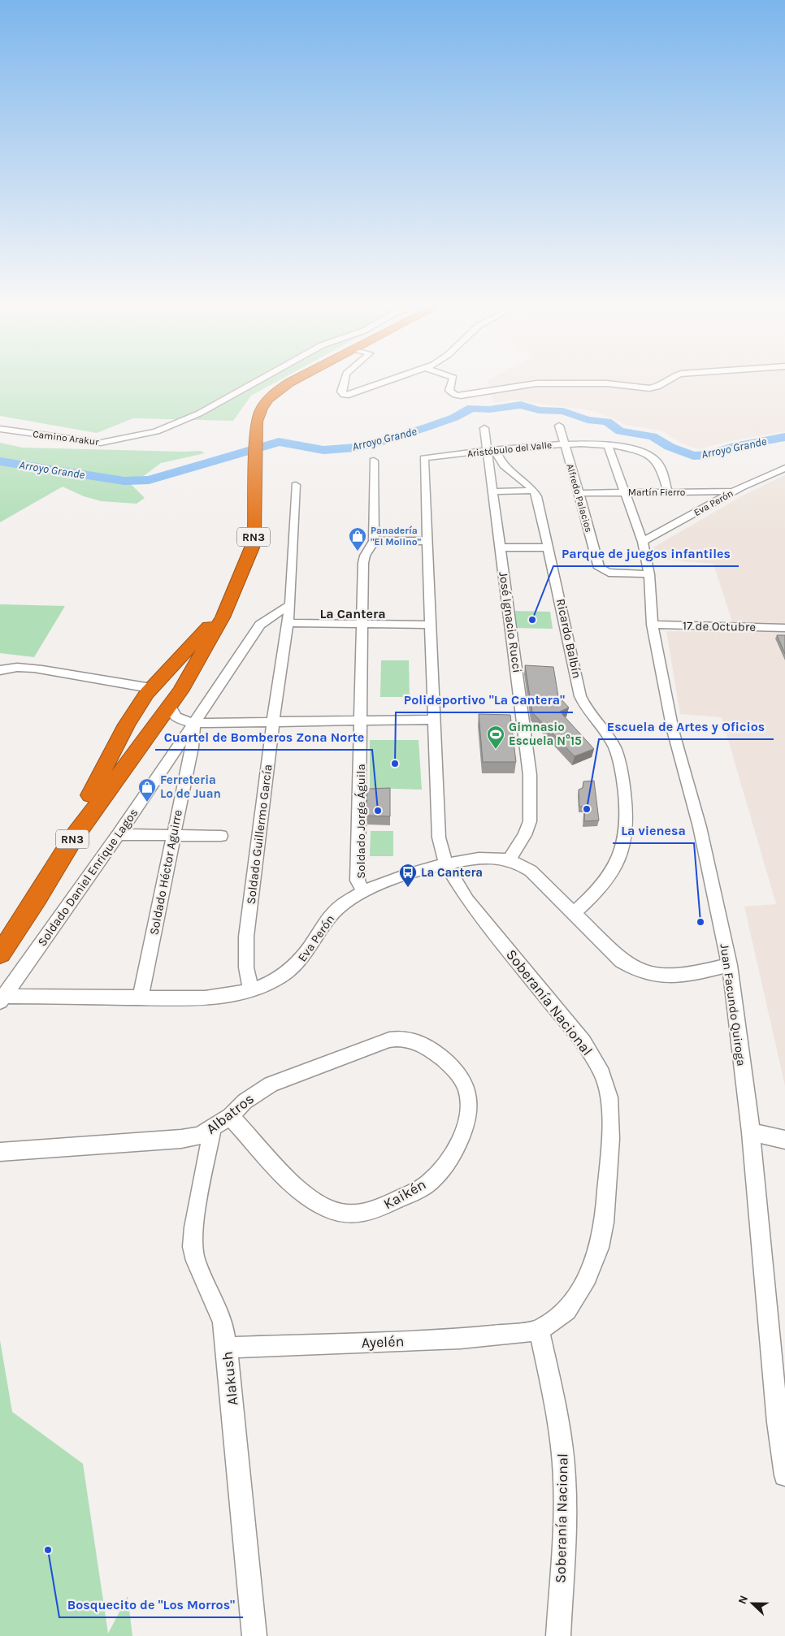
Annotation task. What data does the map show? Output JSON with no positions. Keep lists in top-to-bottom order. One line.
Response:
{"streets":{"highway":["RN3"],"street":["Camino Arakur","Aristóbulo del Valle","Martín Fierro","Alfredo Palacios","Eva Perón","José Ignacio Rucci","17 de Octubre","Ricardo Balbín","Soldado Jorge Águila","Soldado Guillermo García","Soldado Héctor Aguirre","Soldado Daniel Enrique Lagos","Soberanía Nacional","Juan Facundo Quiroga","Albatros","Kaikén","Ayelén","Alakush"]},"crossings":[["Aristóbulo del Valle","Martín Fierro"],["Aristóbulo del Valle","Alfredo Palacios"],["Aristóbulo del Valle","José Ignacio Rucci"],["Aristóbulo del Valle","Soberanía Nacional"],["Aristóbulo del Valle","Juan Facundo Quiroga"],["Martín Fierro","Alfredo Palacios"],["Martín Fierro","Eva Perón"],["Martín Fierro","Juan Facundo Quiroga"],["Alfredo Palacios","Juan Facundo Quiroga"],["Eva Perón","José Ignacio Rucci"],["Eva Perón","Ricardo Balbín"],["Eva Perón","Soldado Jorge Águila"],["Eva Perón","Soldado Guillermo García"],["Eva Perón","Soldado Héctor Aguirre"],["Eva Perón","Soldado Daniel Enrique Lagos"],["Eva Perón","Soberanía Nacional"],["Eva Perón","Juan Facundo Quiroga"],["17 de Octubre","Juan Facundo Quiroga"],["Soldado Guillermo García","Soldado Daniel Enrique Lagos"],["Soldado Héctor Aguirre","Soldado Daniel Enrique Lagos"],["Soberanía Nacional","Ayelén"],["Albatros","Kaikén"],["Albatros","Alakush"],["Ayelén","Alakush"]],"districts":["La Cantera"],"water":["Arroyo Grande"],"places":{"shop":["Panadería \"El Molino\"","Ferreteria Lo de Juan"],"other":["Parque de juegos infantiles","Polideportivo \"La Cantera\"","Escuela de Artes y Oficios","Cuartel de Bomberos Zona Norte","La vienesa","Bosquecito de \"Los Morros\""],"sports":["Gimnasio Escuela N°15"],"bus stop":["La Cantera"]},"north":"left"}
